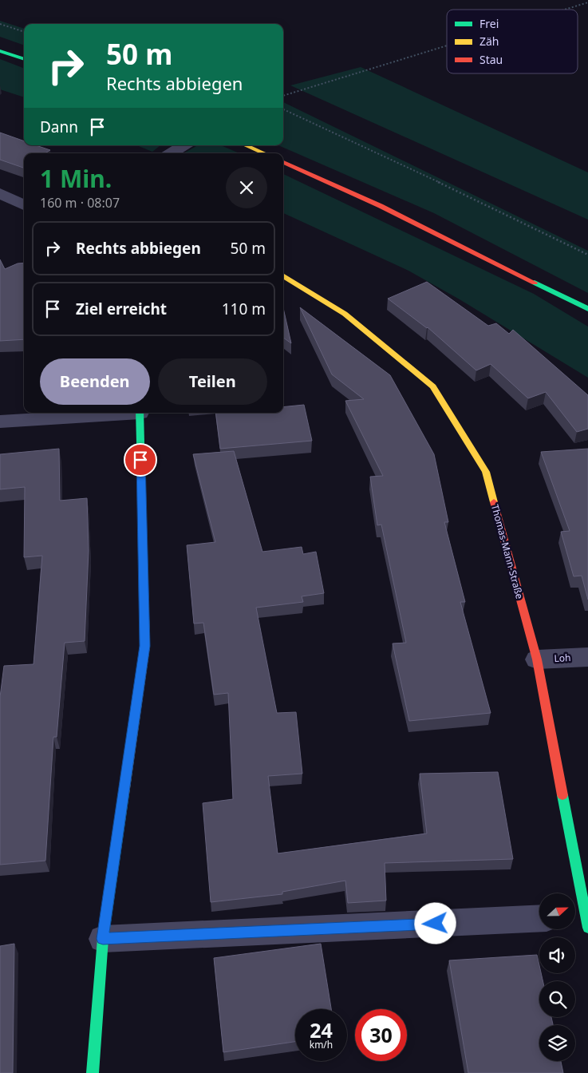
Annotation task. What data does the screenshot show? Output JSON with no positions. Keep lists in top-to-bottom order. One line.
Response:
{"streets":{"main road":["Thomas-Mann-Straße"],"street":["Loh"]},"crossings":[["Thomas-Mann-Straße","Loh"]],"legend":["Frei","Zäh","Stau"],"north":"right","page":{"turn":["50 m","Rechts abbiegen"],"then":"Dann","heading":["1 Min.","160 m · 08:07"],"list":[{"name":"Rechts abbiegen","value":"50 m"},{"name":"Ziel erreicht","value":"110 m"}],"buttons":["Beenden","Teilen"],"speed":"24 km/h","limit":"30"}}
